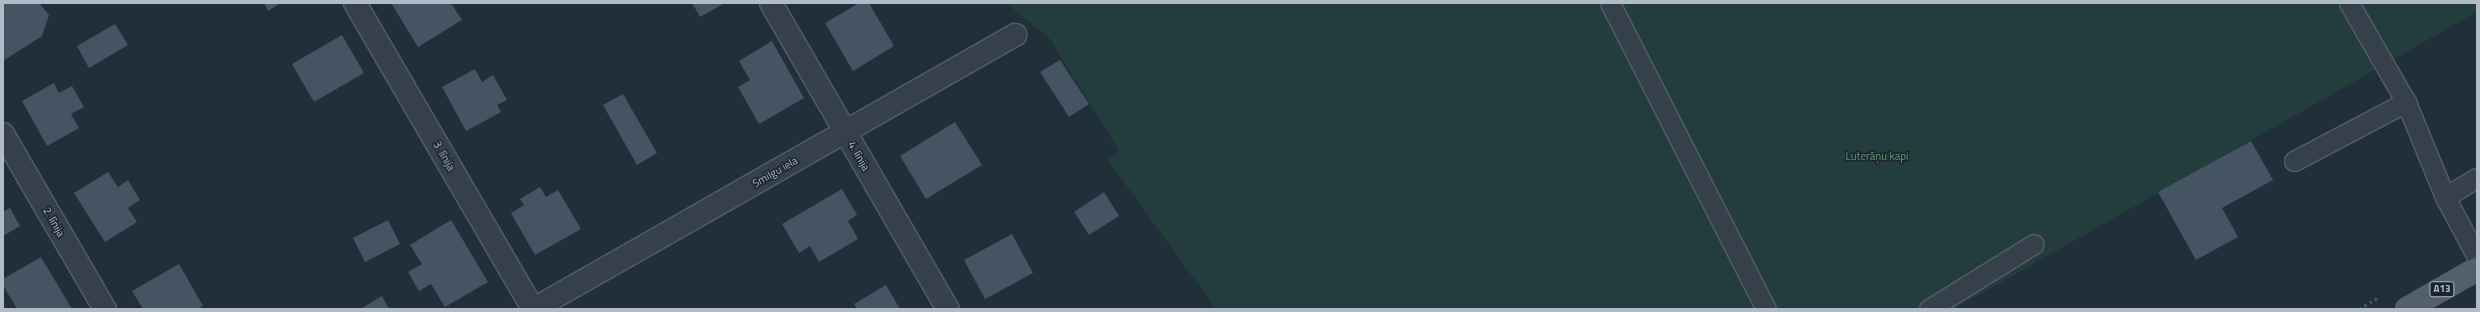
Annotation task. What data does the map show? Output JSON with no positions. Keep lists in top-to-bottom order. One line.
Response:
{"streets":{"main road":["A13"],"street":["3. līnija","4. līnija","Smilgu iela","2. līnija"]},"crossings":[["3. līnija","Smilgu iela"],["4. līnija","Smilgu iela"]],"parks":["Luterāņu kapi"]}
